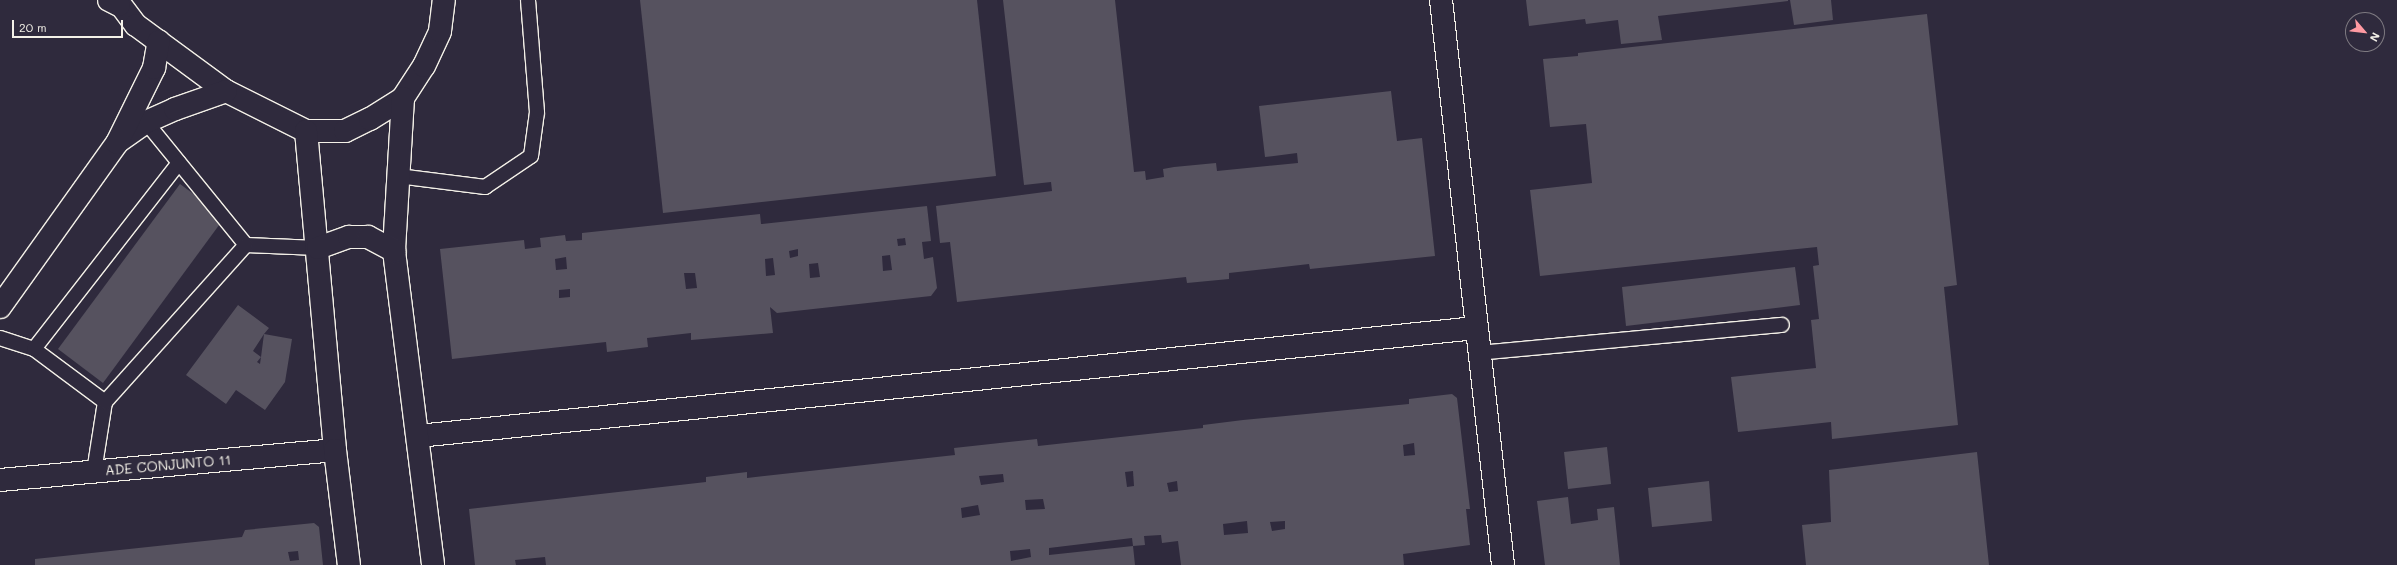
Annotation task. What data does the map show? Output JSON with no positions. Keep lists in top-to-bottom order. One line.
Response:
{"streets":{"street":["ADE CONJUNTO 11"]},"scale_bar":"20 m","north":"bottom right"}
